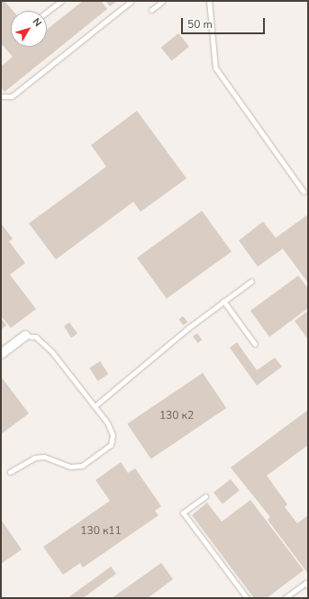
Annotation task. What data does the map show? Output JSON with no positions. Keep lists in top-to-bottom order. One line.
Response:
{"house_numbers":["130 к2","130 к11"],"scale_bar":"50 m","north":"top right"}
